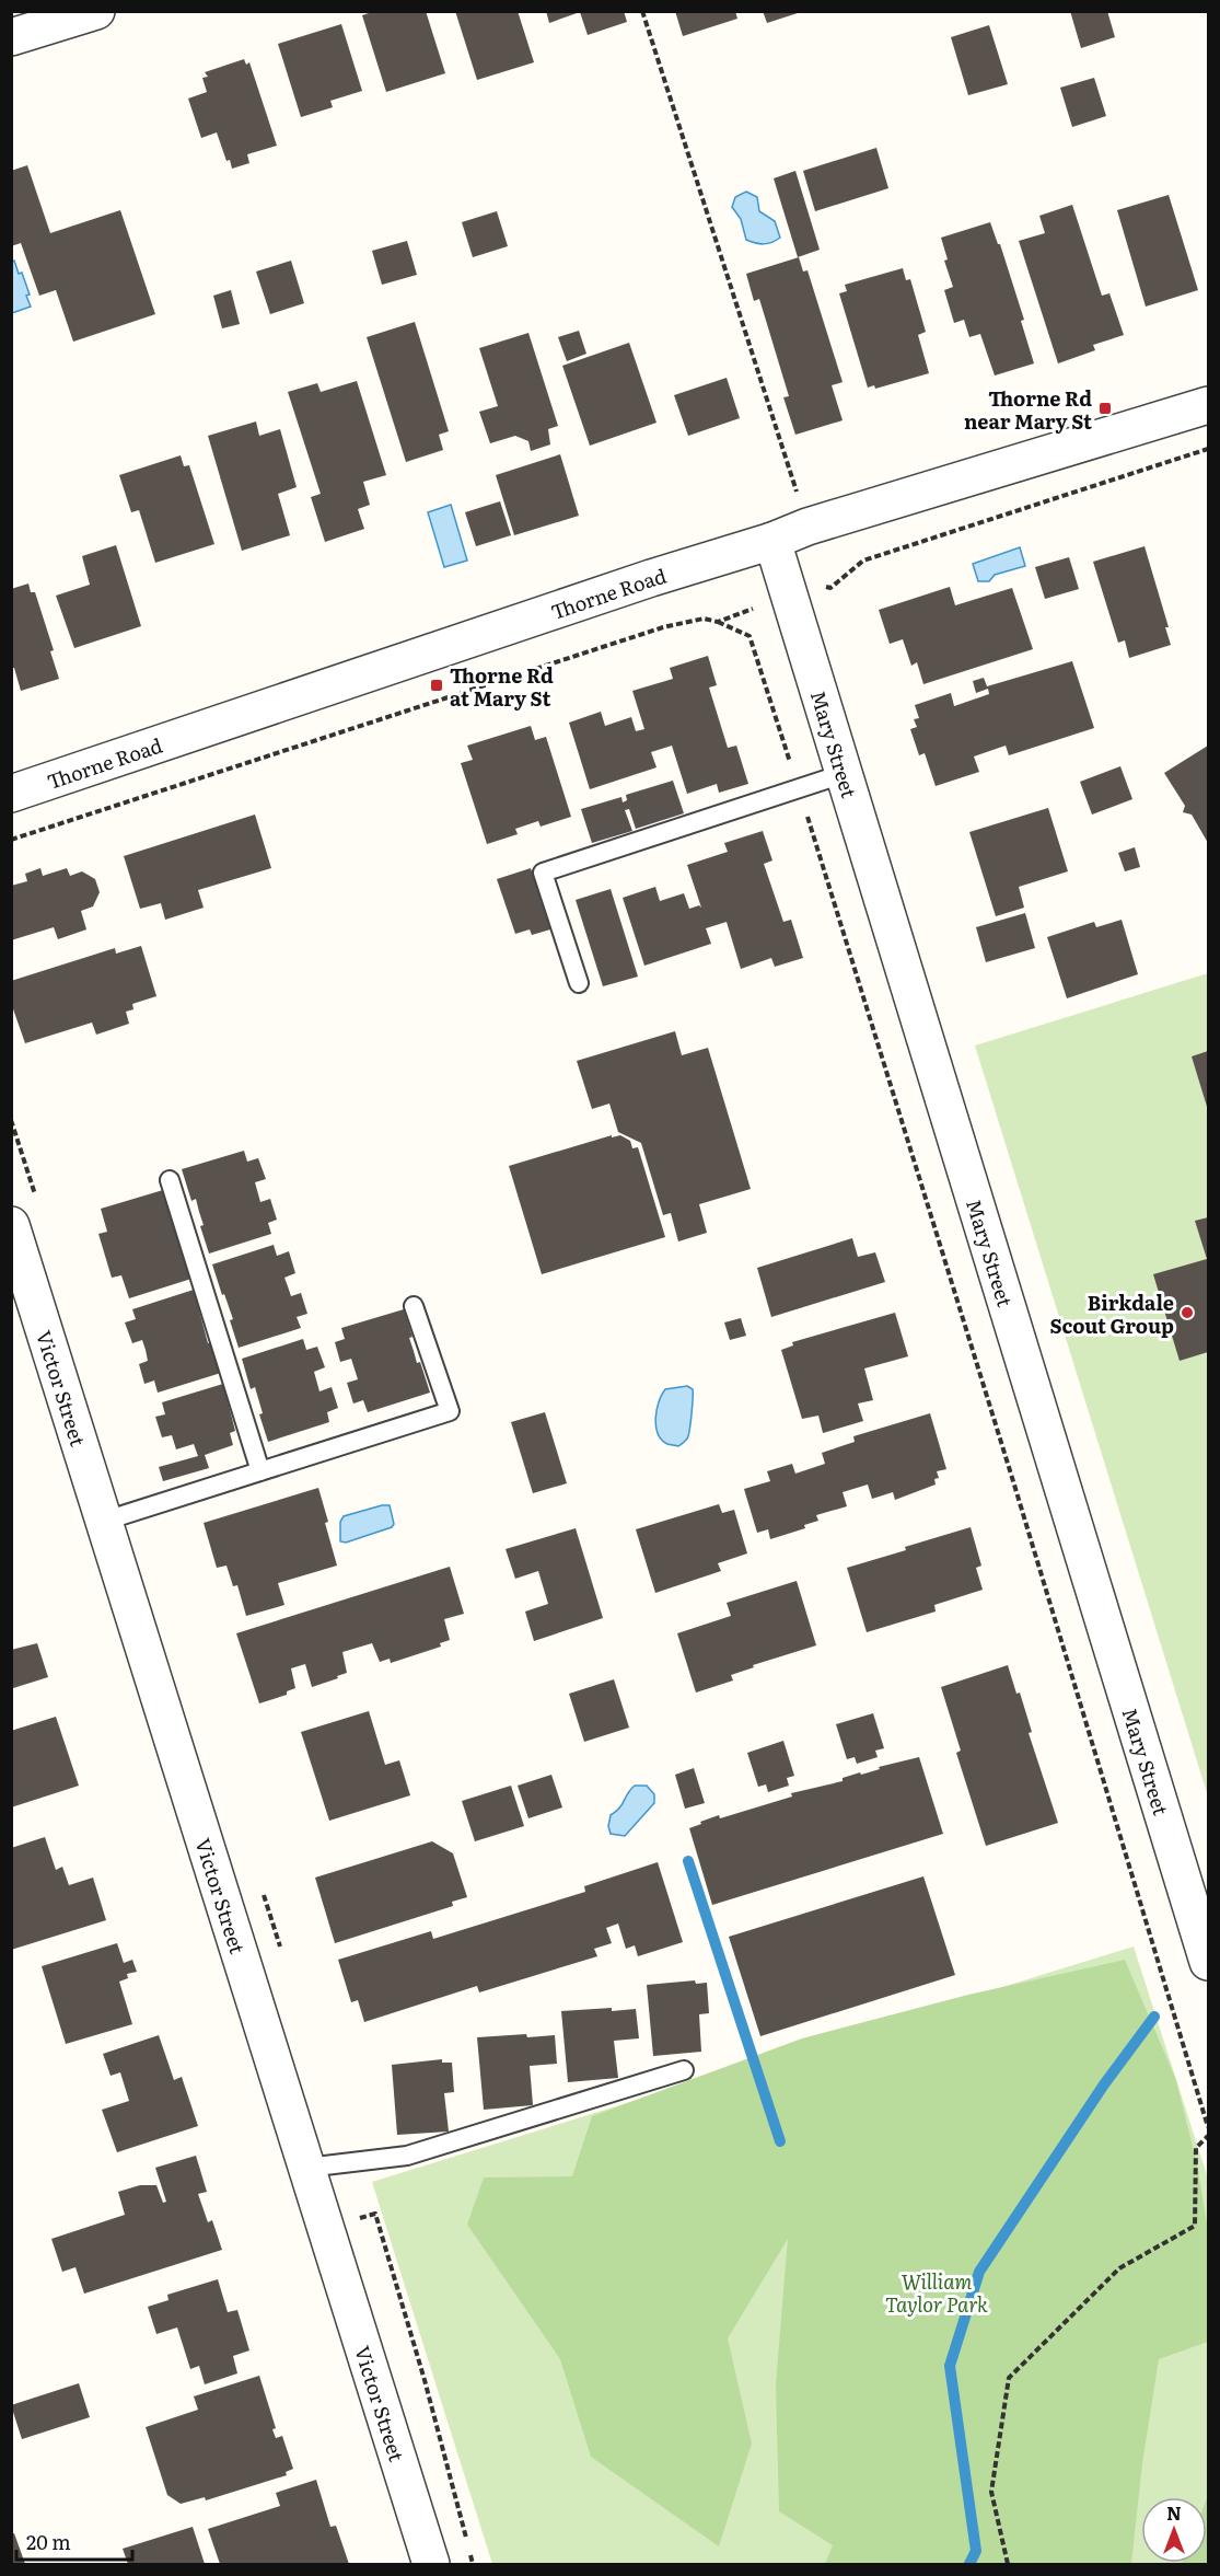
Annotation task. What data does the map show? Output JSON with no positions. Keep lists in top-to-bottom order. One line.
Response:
{"streets":{"street":["Thorne Road","Mary Street","Victor Street"]},"crossings":[["Thorne Road","Mary Street"]],"parks":["William Taylor Park"],"places":{"transit":["Thorne Rd near Mary St","Thorne Rd at Mary St"],"other":["Birkdale Scout Group"]},"scale_bar":"20 m","north":"top"}
